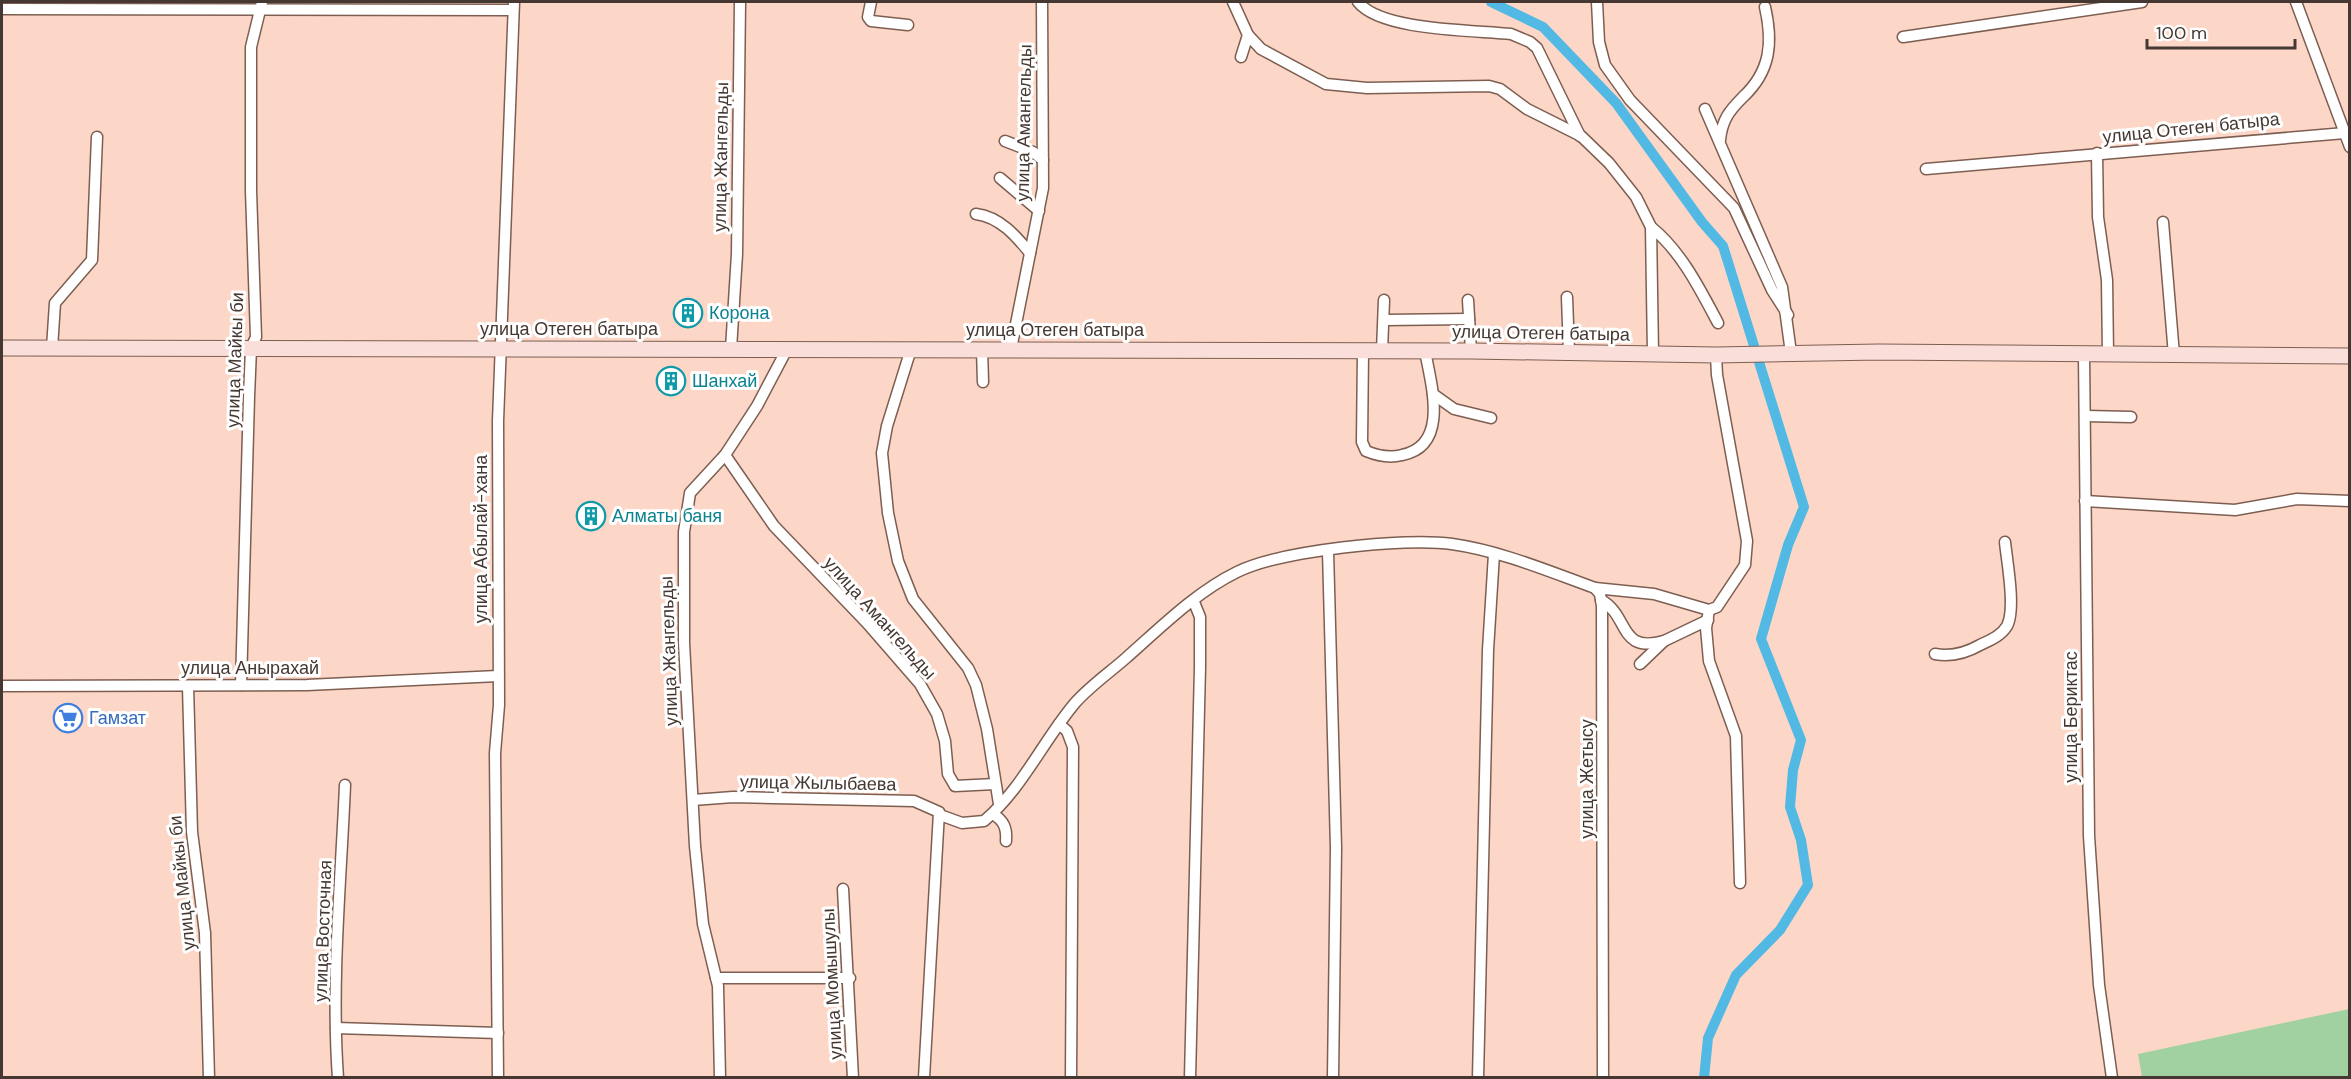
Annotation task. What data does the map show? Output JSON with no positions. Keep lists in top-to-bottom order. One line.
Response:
{"streets":{"main road":["улица Отеген батыра"],"street":["улица Амангельды","улица Жангельды","улица Майкы би","улица Абылай-хана","улица Анырахай","улица Бериктас","улица Жетысу","улица Жылыбаева","улица Восточная","улица Момышулы"]},"crossings":[["улица Амангельды","улица Отеген батыра"],["улица Амангельды","улица Жангельды"],["улица Отеген батыра","улица Жангельды"],["улица Отеген батыра","улица Майкы би"],["улица Отеген батыра","улица Абылай-хана"],["улица Отеген батыра","улица Бериктас"],["улица Жангельды","улица Жылыбаева"],["улица Майкы би","улица Анырахай"],["улица Абылай-хана","улица Анырахай"]],"places":{"building":["Корона","Шанхай","Алматы баня"],"supermarket":["Гамзат"]},"scale_bar":"100 m"}
